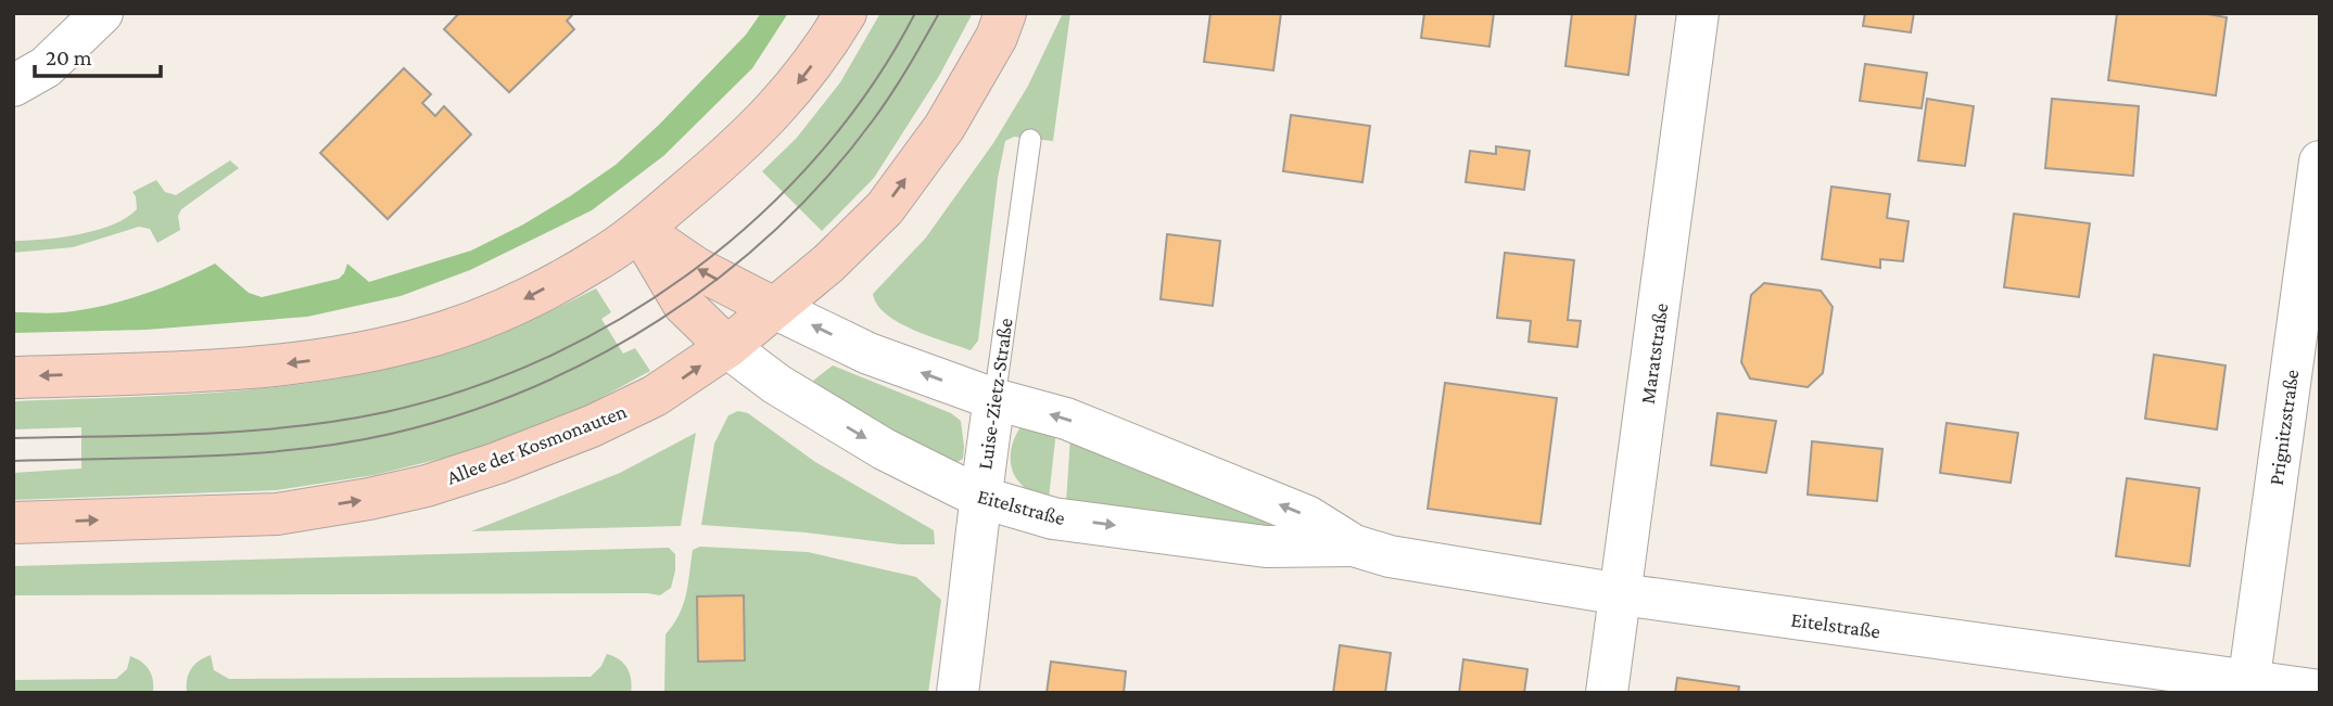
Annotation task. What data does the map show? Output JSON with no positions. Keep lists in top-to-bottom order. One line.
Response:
{"streets":{"main road":["Allee der Kosmonauten"],"street":["Maratstraße","Luise-Zietz-Straße","Prignitzstraße","Eitelstraße"]},"crossings":[["Maratstraße","Eitelstraße"],["Luise-Zietz-Straße","Eitelstraße"],["Prignitzstraße","Eitelstraße"],["Allee der Kosmonauten","Eitelstraße"]],"scale_bar":"20 m"}
